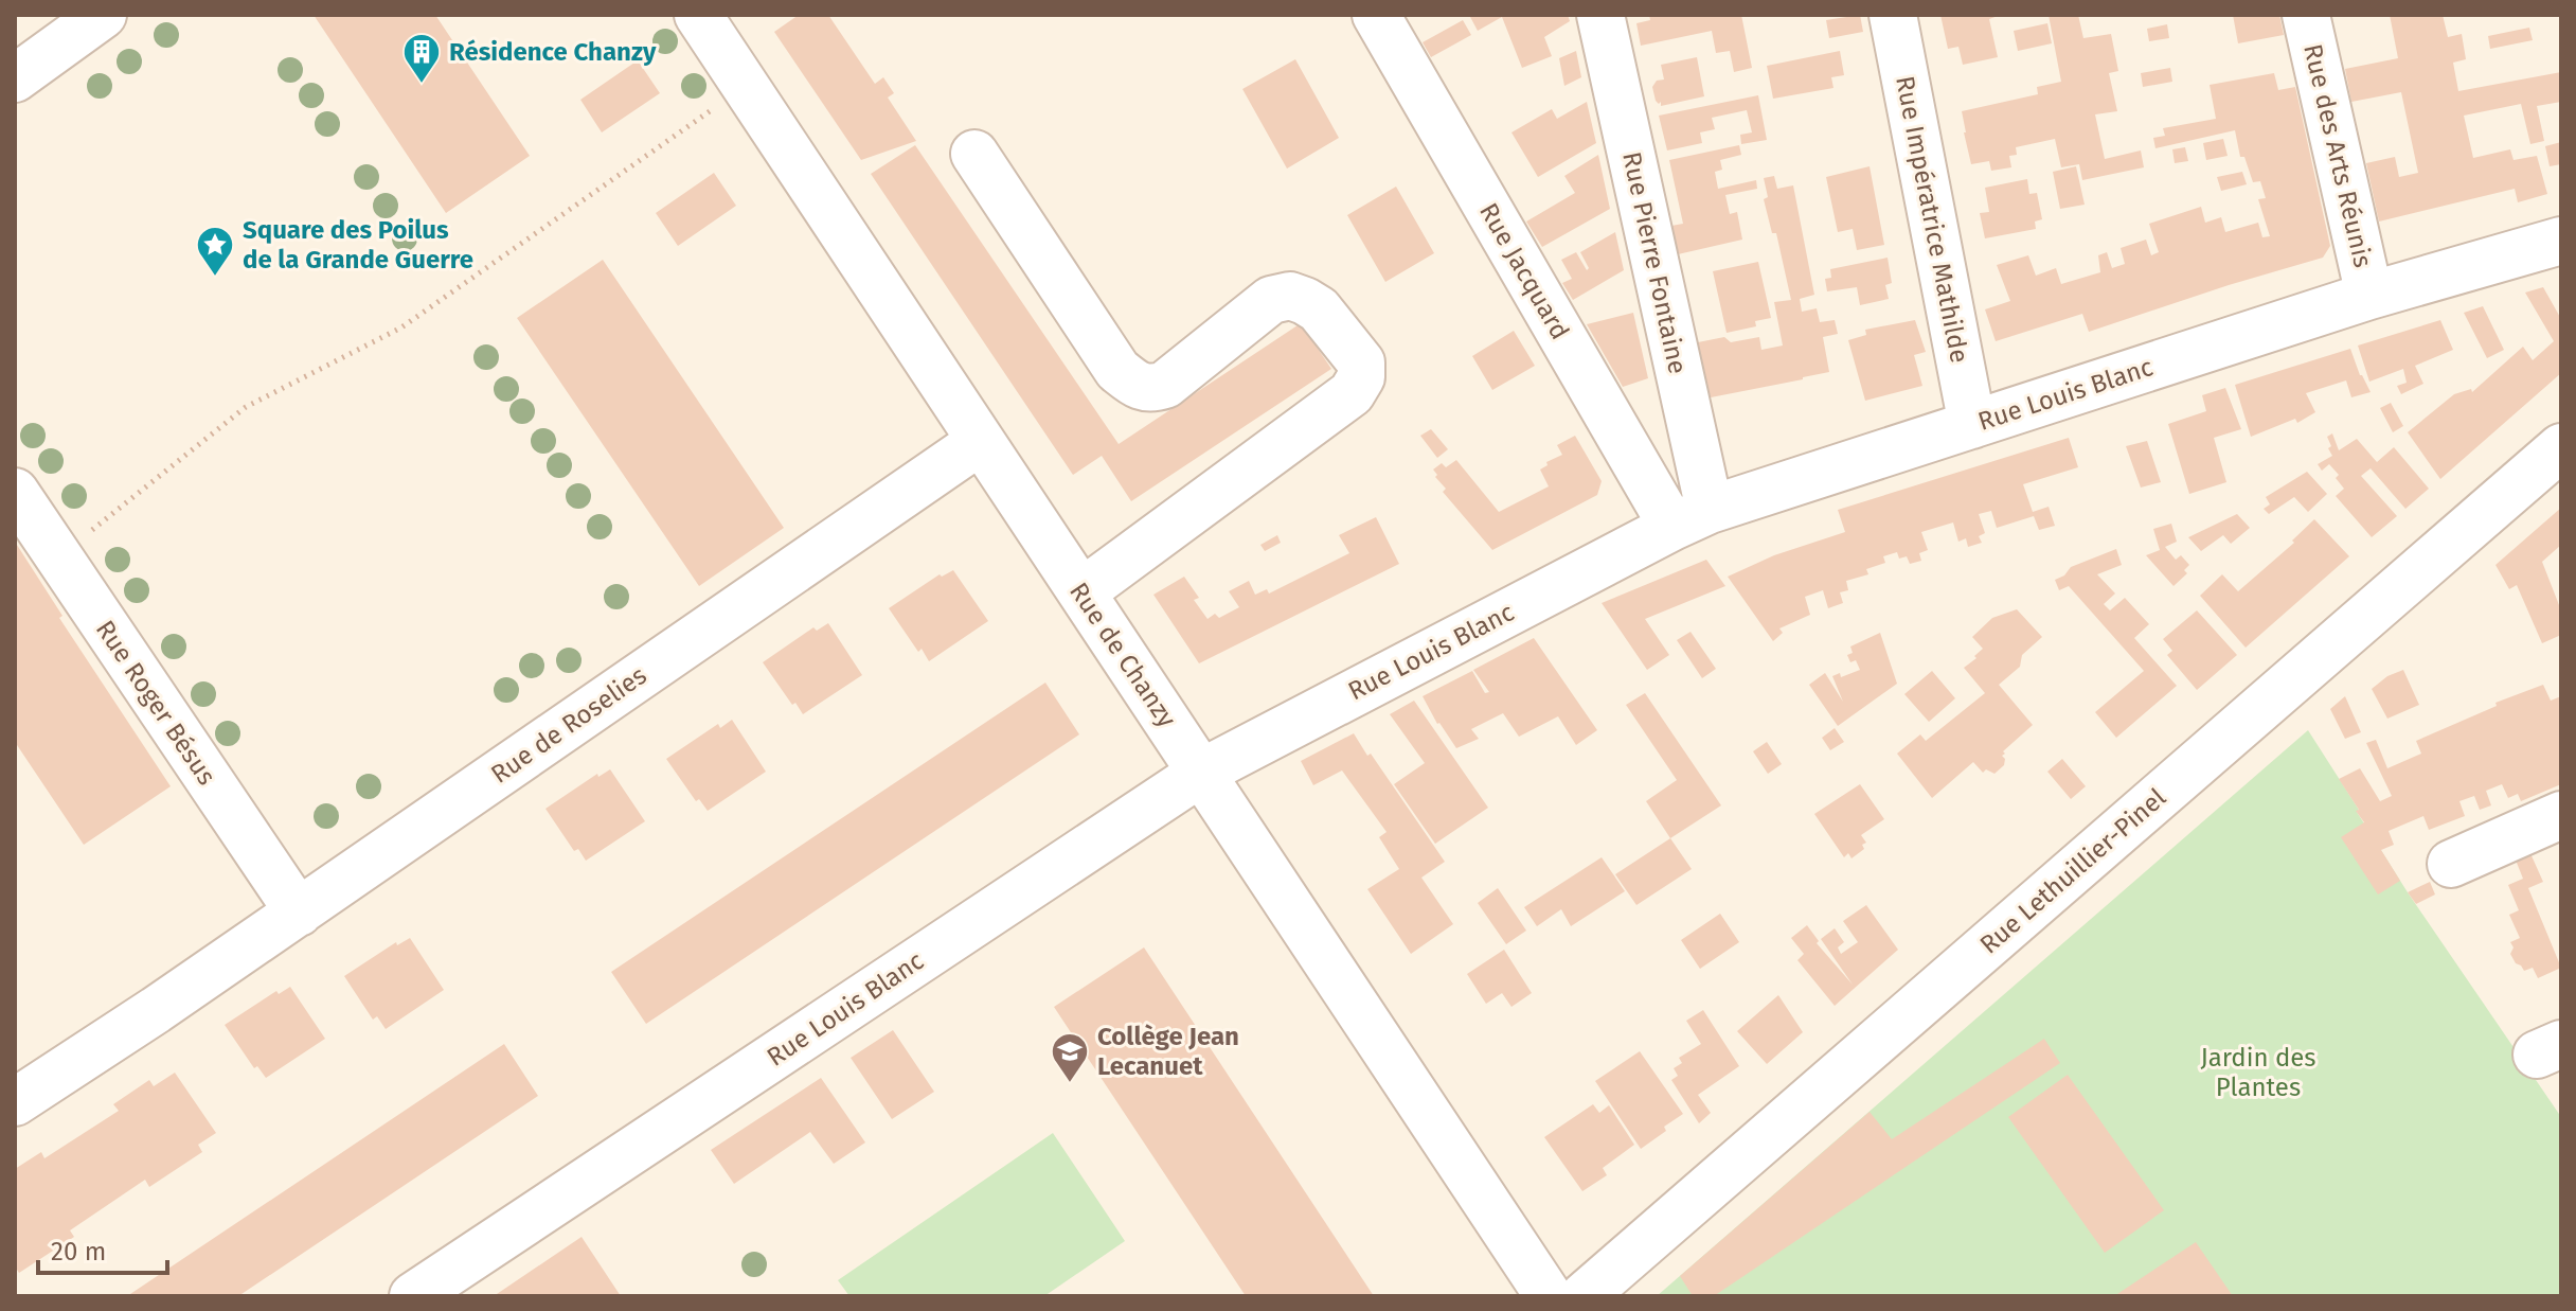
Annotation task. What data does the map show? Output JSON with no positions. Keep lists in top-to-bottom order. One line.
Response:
{"streets":{"street":["Rue des Arts Réunis","Rue Impératrice Mathilde","Rue Pierre Fontaine","Rue Jacquard","Rue Louis Blanc","Rue de Chanzy","Rue Roger Bésus","Rue de Roselies","Rue Lethuillier-Pinel"]},"crossings":[["Rue des Arts Réunis","Rue Louis Blanc"],["Rue Impératrice Mathilde","Rue Louis Blanc"],["Rue Pierre Fontaine","Rue Jacquard"],["Rue Pierre Fontaine","Rue Louis Blanc"],["Rue Jacquard","Rue Louis Blanc"],["Rue Louis Blanc","Rue de Chanzy"],["Rue de Chanzy","Rue de Roselies"],["Rue Roger Bésus","Rue de Roselies"]],"parks":["Jardin des Plantes"],"places":{"building":["Résidence Chanzy"],"place":["Square des Poilus de la Grande Guerre"],"school or university":["Collège Jean Lecanuet"]},"scale_bar":"20 m"}
